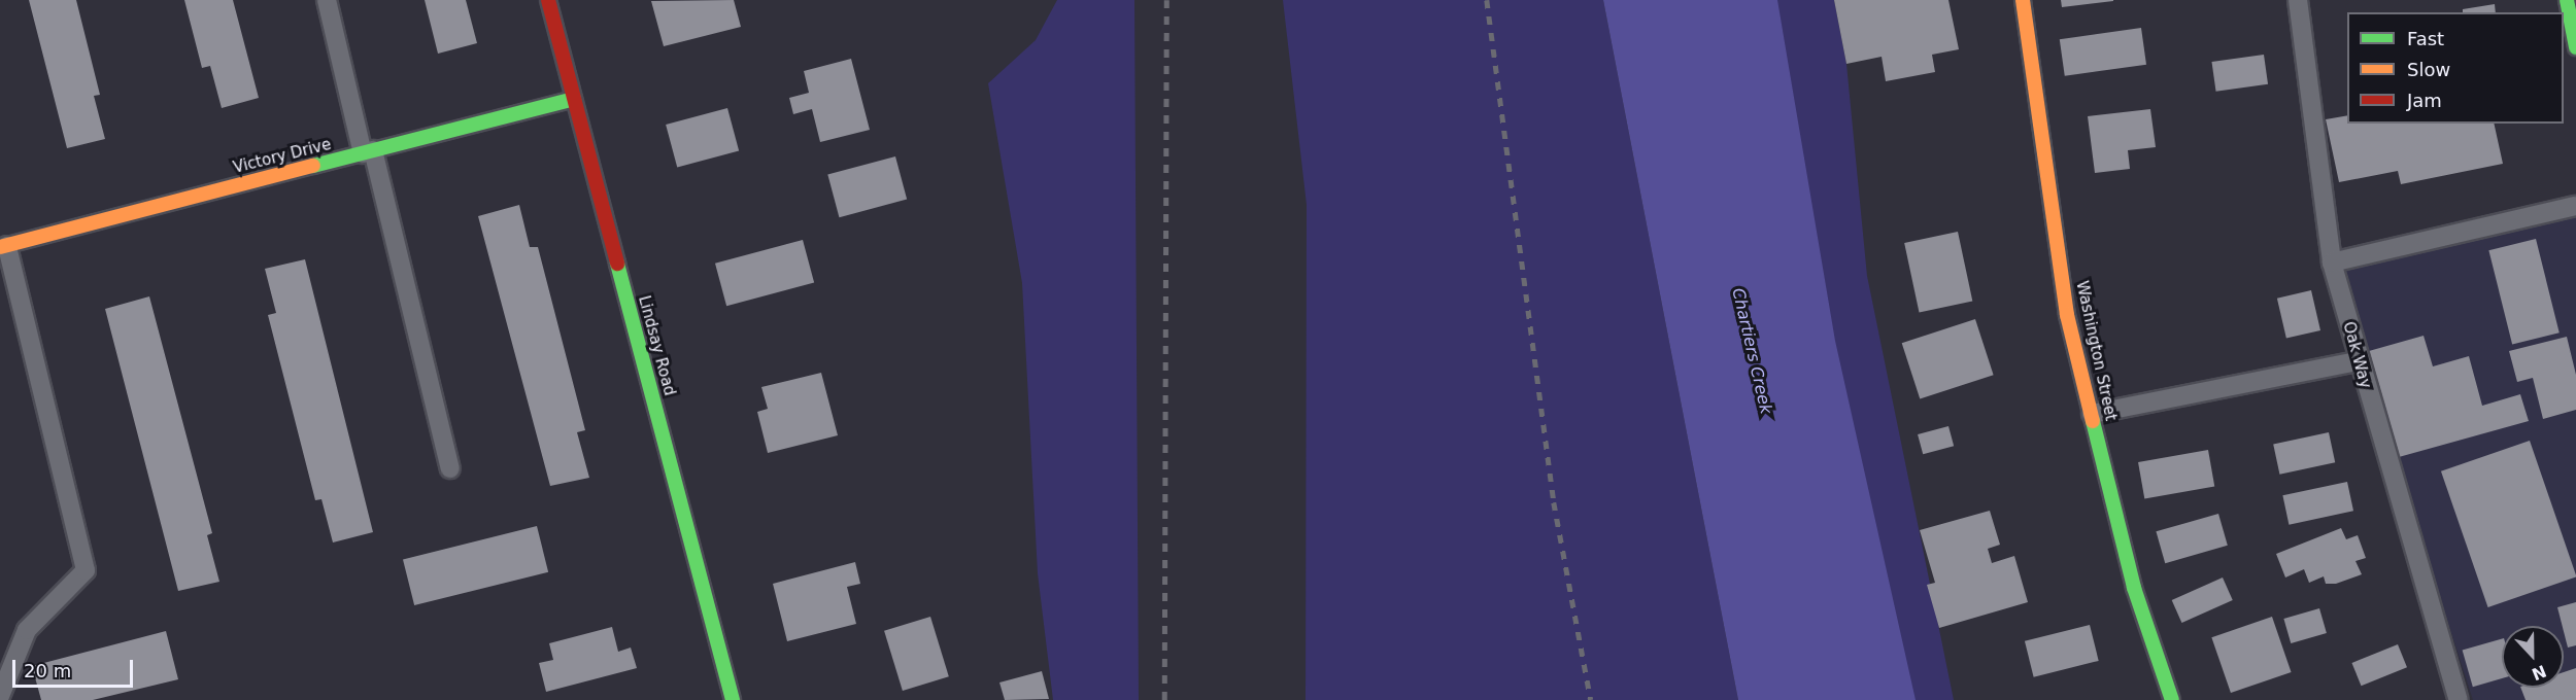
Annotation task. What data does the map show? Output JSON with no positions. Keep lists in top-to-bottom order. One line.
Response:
{"streets":{"street":["Victory Drive","Lindsay Road","Washington Street"],"lane":["Oak Way"]},"crossings":[["Victory Drive","Lindsay Road"]],"water":["Chartiers Creek"],"legend":["Fast","Slow","Jam"],"scale_bar":"20 m","north":"bottom"}
